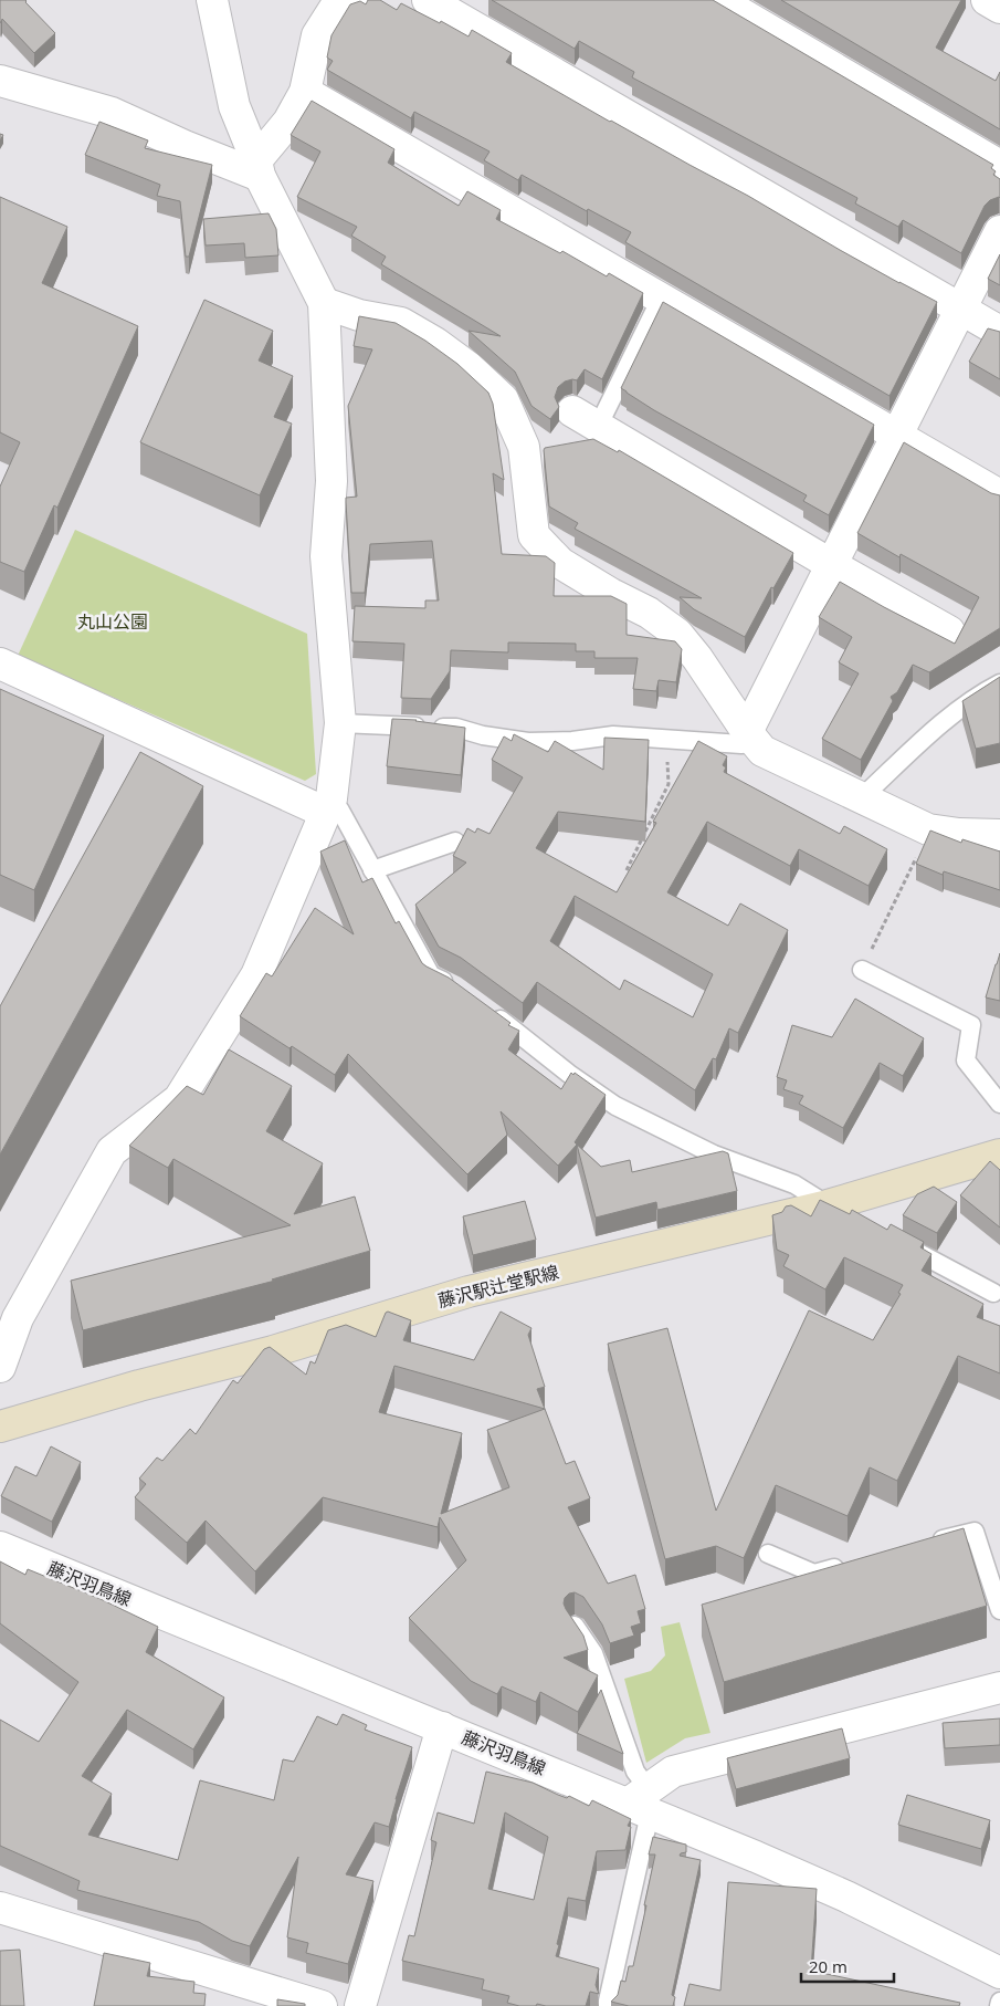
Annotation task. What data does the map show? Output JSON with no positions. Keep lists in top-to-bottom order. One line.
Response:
{"streets":{"main road":["藤沢駅辻堂駅線"],"street":["藤沢羽鳥線"]},"parks":["丸山公園"],"scale_bar":"20 m"}
